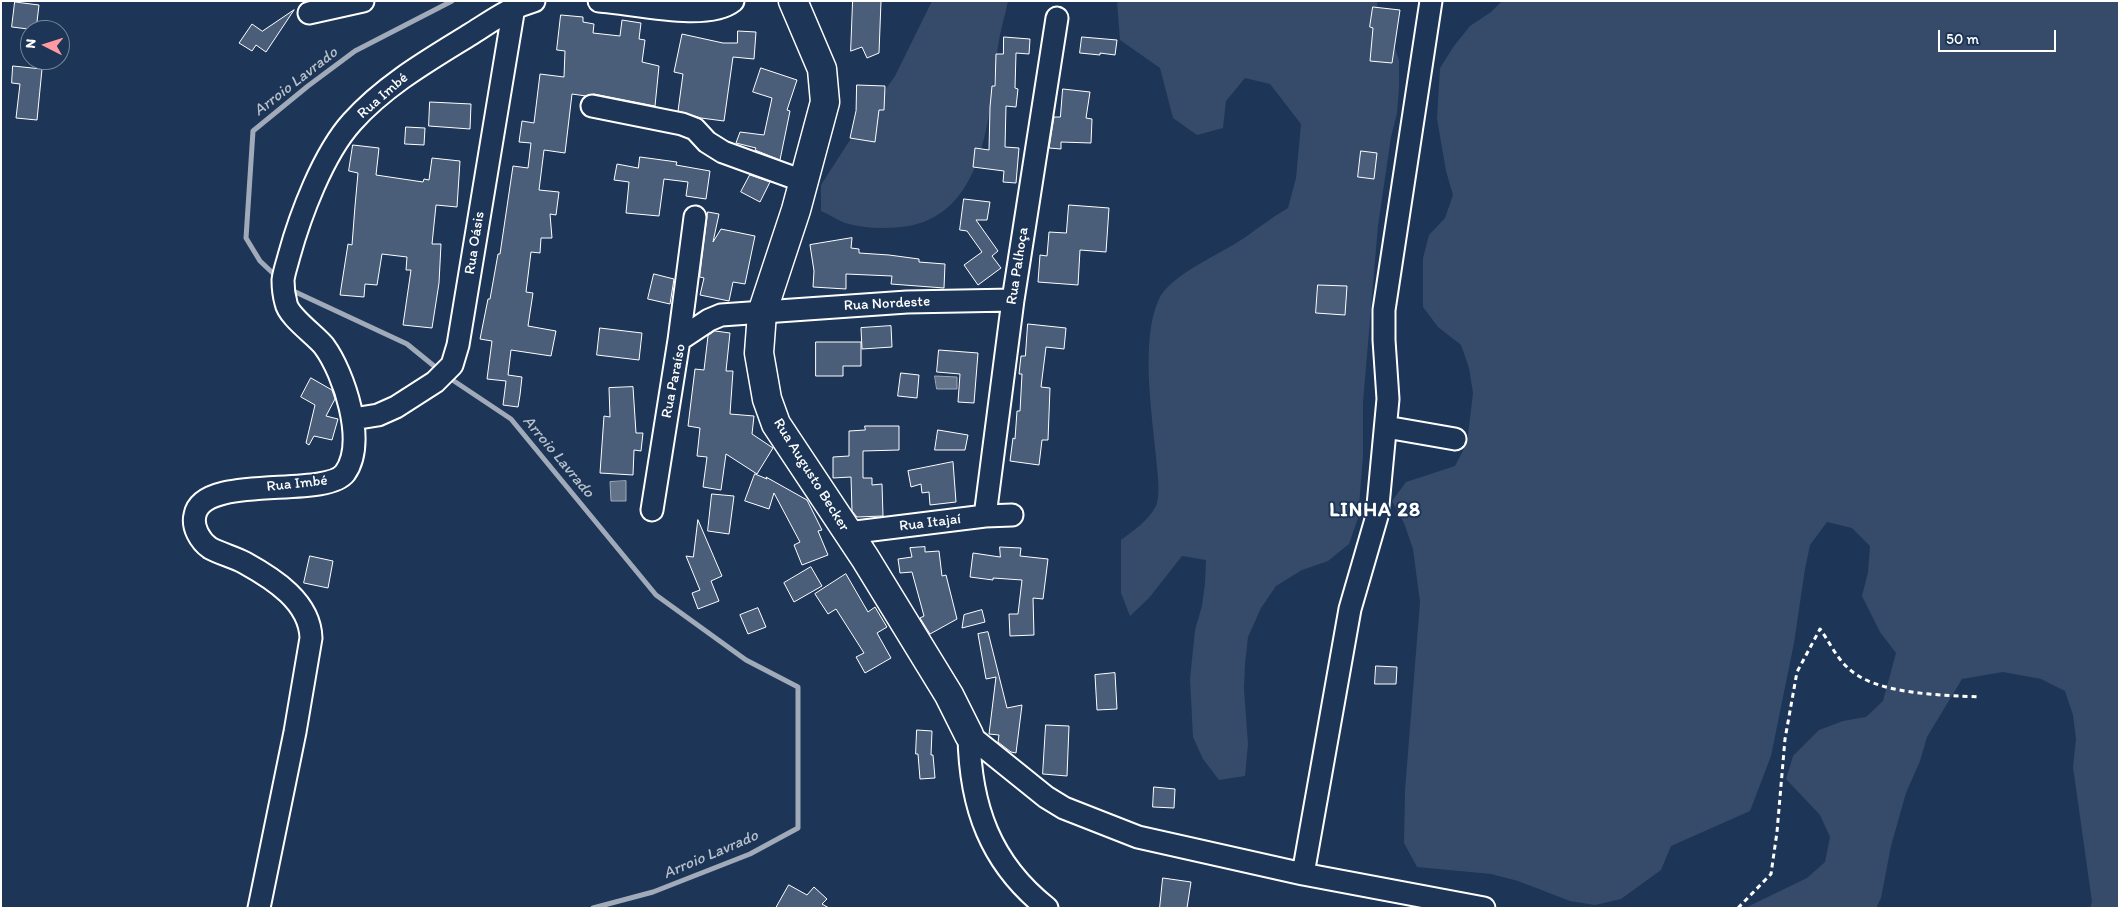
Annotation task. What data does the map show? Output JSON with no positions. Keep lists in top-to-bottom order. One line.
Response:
{"streets":{"main road":["Rua Augusto Becker"],"street":["Rua Imbé","Rua Oásis","Rua Palhoça","Rua Nordeste","Rua Paraíso","Rua Itajaí"]},"crossings":[["Rua Imbé","Rua Oásis"],["Rua Palhoça","Rua Nordeste"],["Rua Palhoça","Rua Itajaí"],["Rua Nordeste","Rua Paraíso"],["Rua Nordeste","Rua Augusto Becker"],["Rua Paraíso","Rua Augusto Becker"],["Rua Augusto Becker","Rua Itajaí"]],"districts":["LINHA 28"],"water":["Arroio Lavrado"],"scale_bar":"50 m","north":"left"}
